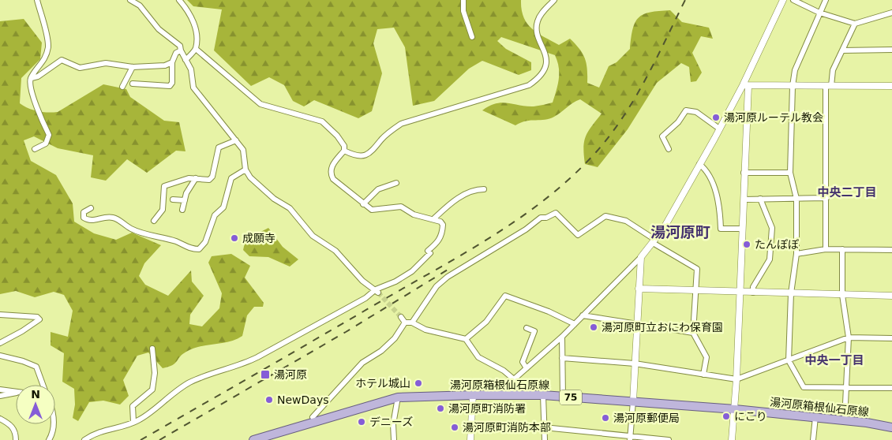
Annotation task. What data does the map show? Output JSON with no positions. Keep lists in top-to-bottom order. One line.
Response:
{"streets":{"main road":["湯河原箱根仙石原線","75"]},"districts":["中央二丁目","湯河原町","中央一丁目"],"places":{"other":["湯河原ルーテル教会","成願寺","たんぽぽ","湯河原町立おにわ保育園","ホテル城山","NewDays","湯河原町消防署","にこり","湯河原郵便局","デニーズ","湯河原町消防本部"],"transit":["湯河原"]},"north":"top"}
